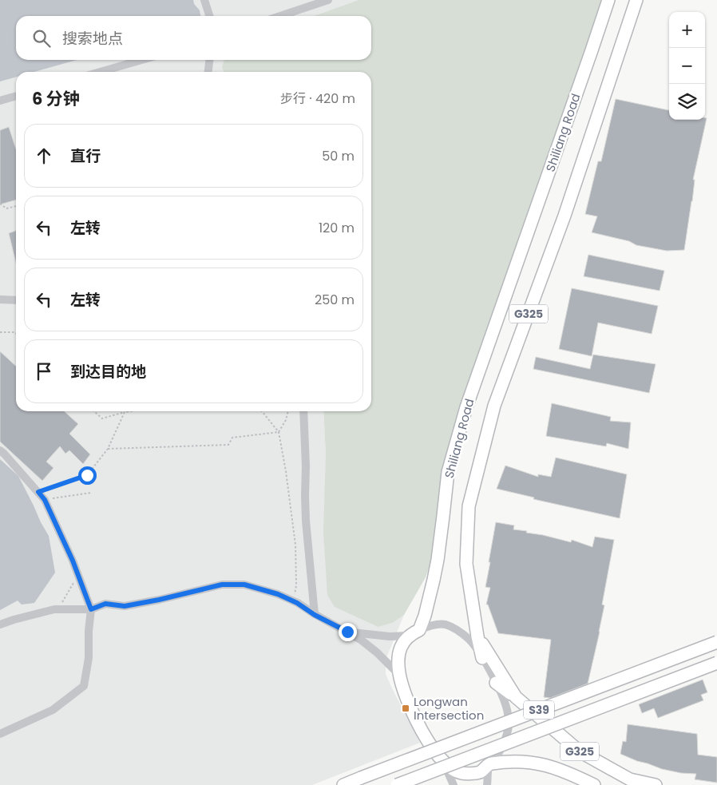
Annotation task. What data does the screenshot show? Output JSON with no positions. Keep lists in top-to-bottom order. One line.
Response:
{"streets":{"highway":["Shiliang Road","G325","S39"]},"places":{"transit":["Longwan Intersection"]},"page":{"map_buttons":["+","−"],"search":"搜索地点","heading":["6 分钟","步行 · 420 m"],"list":[["直行","50 m"],["左转","120 m"],["左转","250 m"],"到达目的地"]}}
